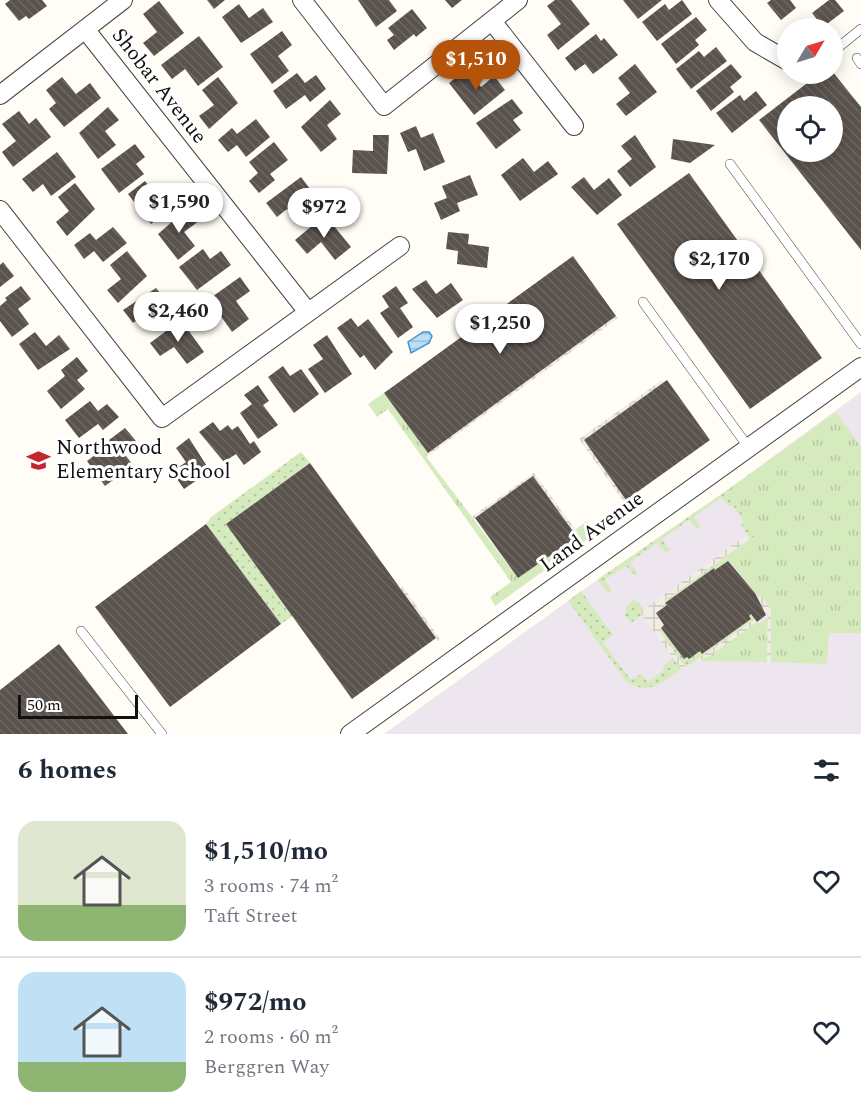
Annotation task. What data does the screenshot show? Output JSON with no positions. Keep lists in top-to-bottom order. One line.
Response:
{"streets":{"street":["Shobar Avenue","Land Avenue"]},"places":{"school or university":["Northwood Elementary School"]},"scale_bar":"50 m","north":"top right","page":{"price":["$1,510","$1,590","$972","$2,170","$2,460","$1,250"],"scale":"50 m","heading":"6 homes","list":[{"name":"$1,510/mo","note":"3 rooms · 74 m² · Taft Street"},{"name":"$972/mo","note":"2 rooms · 60 m² · Berggren Way"}]}}
